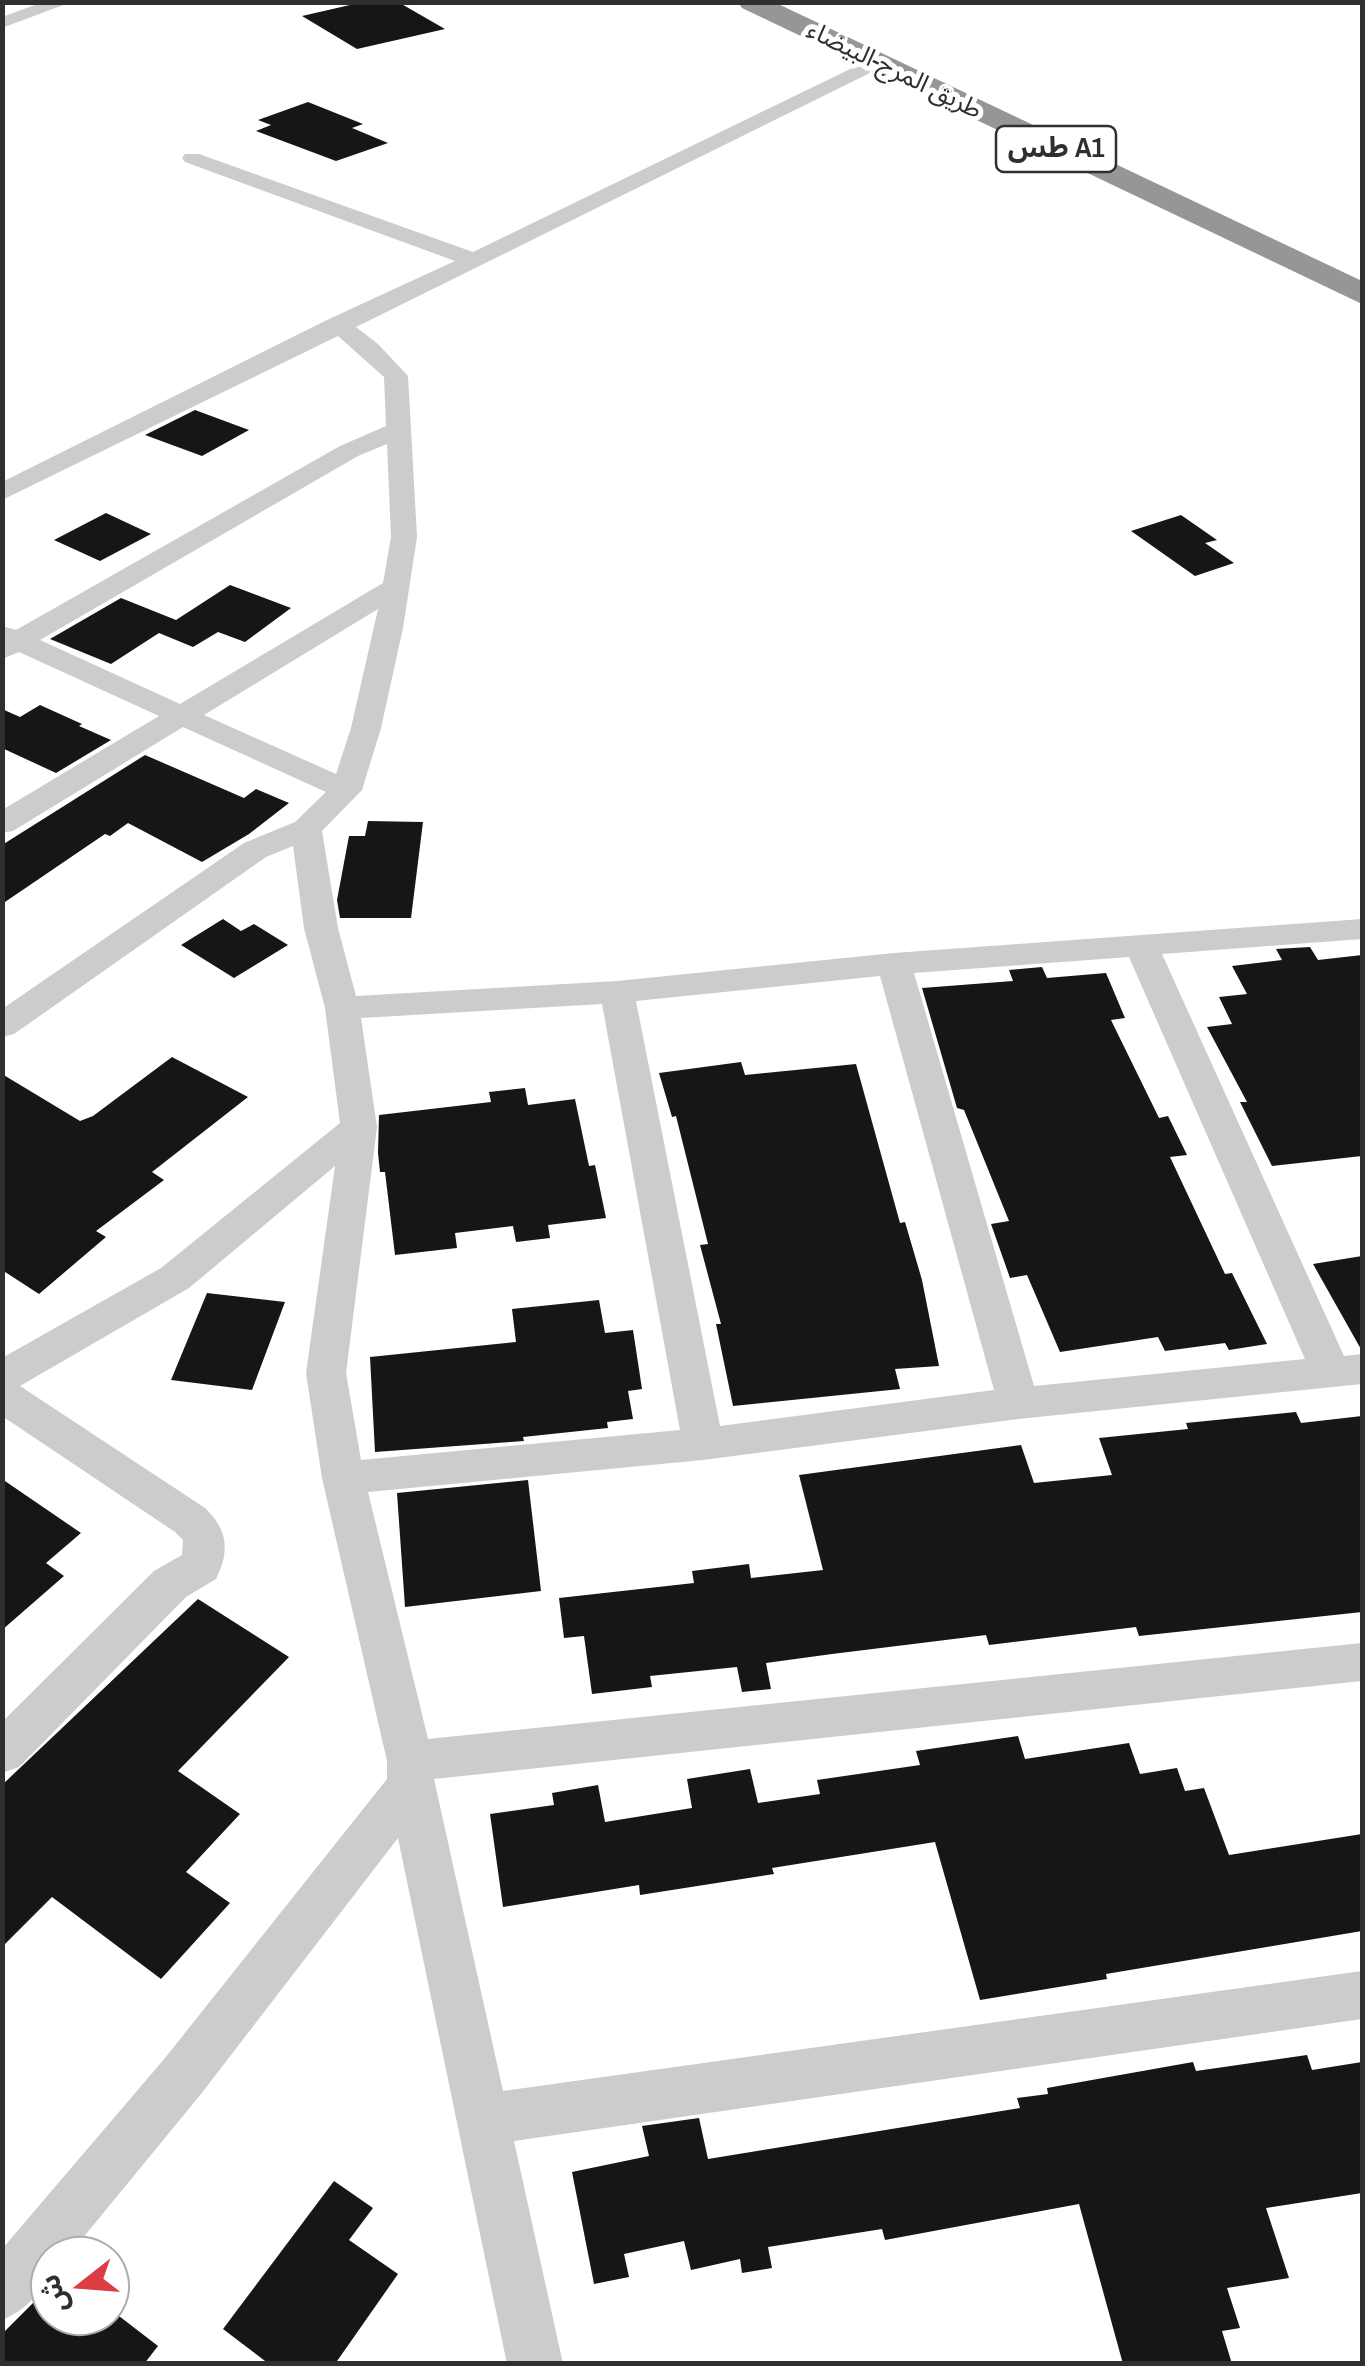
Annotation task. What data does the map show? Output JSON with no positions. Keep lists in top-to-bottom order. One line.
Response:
{"streets":{"highway":["طريق المرج-البيضاء","طس A1"]},"north":"left"}
